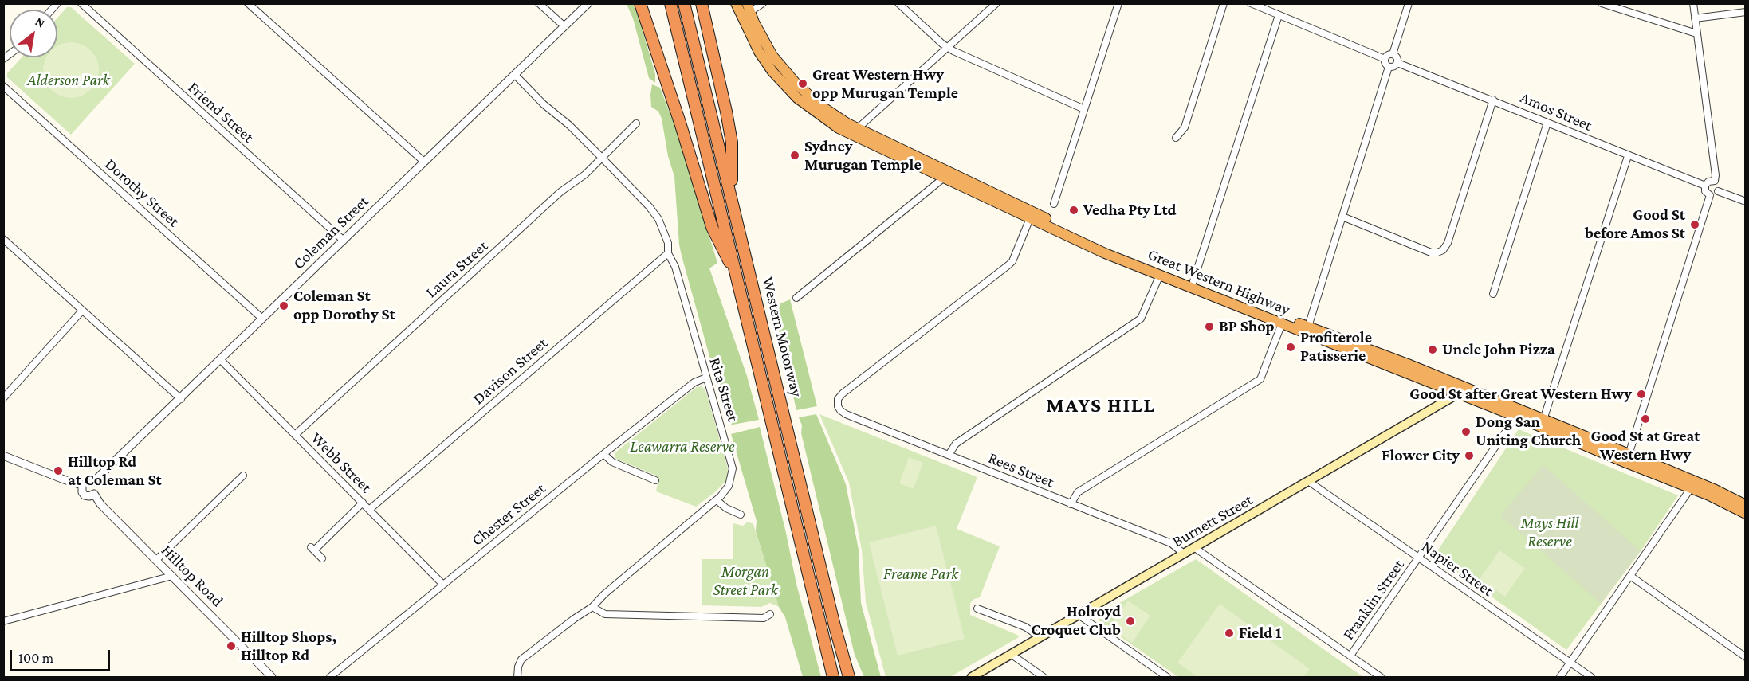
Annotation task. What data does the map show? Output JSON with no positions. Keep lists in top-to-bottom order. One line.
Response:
{"streets":{"highway":["Great Western Highway","Western Motorway"],"main road":["Burnett Street"],"street":["Amos Street","Friend Street","Dorothy Street","Coleman Street","Laura Street","Davison Street","Rita Street","Webb Street","Rees Street","Chester Street","Napier Street","Hilltop Road","Franklin Street"]},"crossings":[["Friend Street","Coleman Street"],["Dorothy Street","Coleman Street"],["Coleman Street","Rita Street"],["Coleman Street","Webb Street"],["Coleman Street","Hilltop Road"],["Laura Street","Rita Street"],["Laura Street","Webb Street"],["Great Western Highway","Rees Street"],["Great Western Highway","Burnett Street"],["Great Western Highway","Franklin Street"],["Davison Street","Rita Street"],["Davison Street","Webb Street"],["Rita Street","Chester Street"],["Webb Street","Chester Street"],["Rees Street","Burnett Street"],["Burnett Street","Napier Street"],["Napier Street","Franklin Street"]],"districts":["MAYS HILL"],"parks":["Alderson Park","Leawarra Reserve","Mays Hill Reserve","Morgan Street Park","Freame Park"],"places":["Great Western Hwy opp Murugan Temple","Sydney Murugan Temple","Vedha Pty Ltd","Good St before Amos St","Coleman St opp Dorothy St","BP Shop","Profiterole Patisserie","Uncle John Pizza","Good St after Great Western Hwy","Good St at Great Western Hwy","Dong San Uniting Church","Flower City","Hilltop Rd at Coleman St","Holroyd Croquet Club","Field 1","Hilltop Shops, Hilltop Rd"],"scale_bar":"100 m","north":"top right"}
